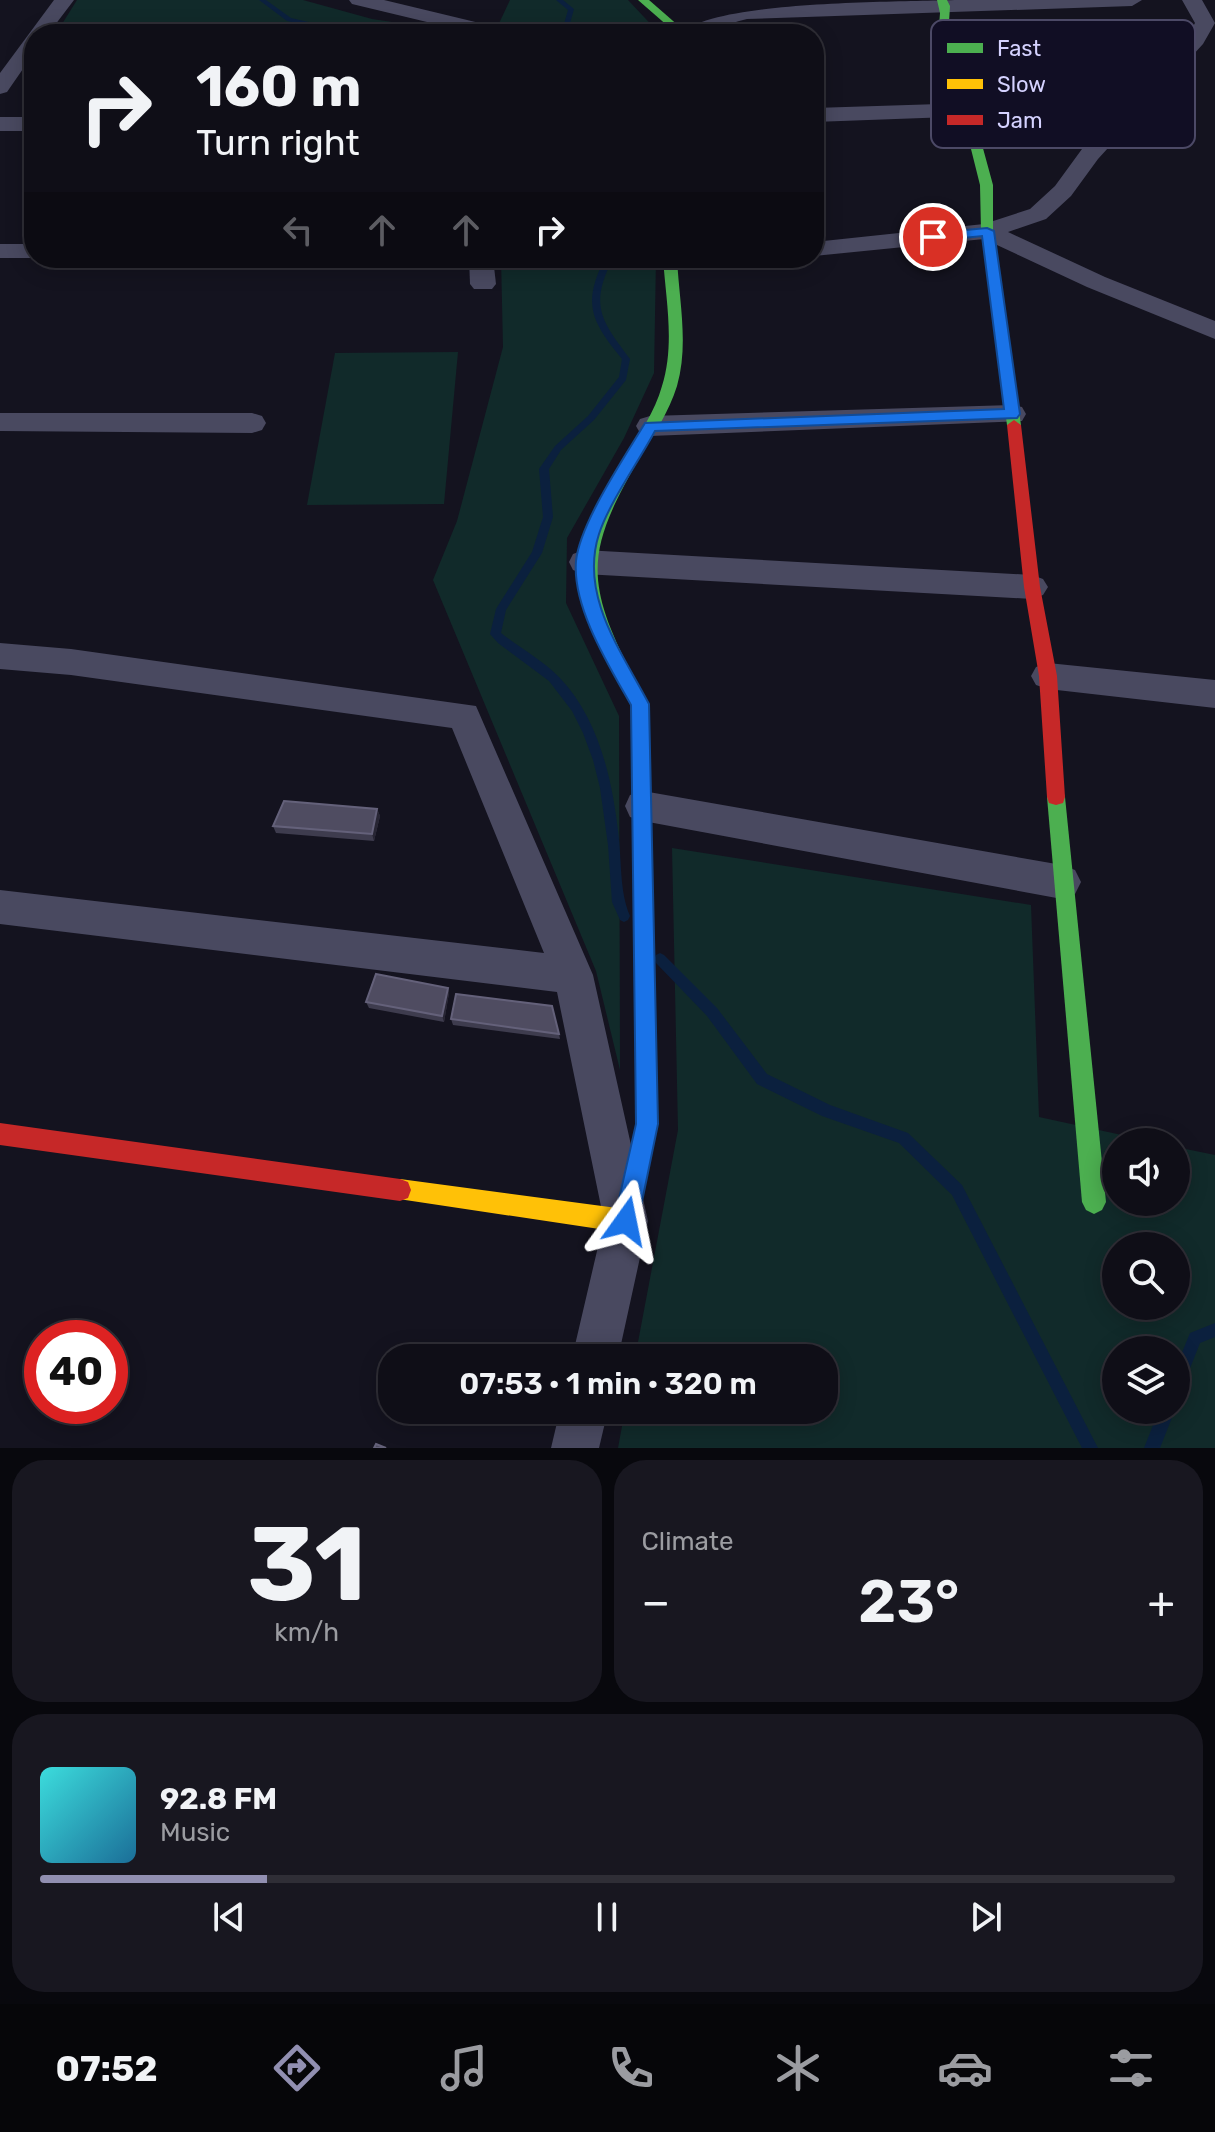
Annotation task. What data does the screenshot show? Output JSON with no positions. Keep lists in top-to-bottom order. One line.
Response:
{"legend":["Fast","Slow","Jam"],"page":{"turn":["160 m","Turn right"],"limit":"40","trip":"07:53 · 1 min · 320 m","tile":[["31","km/h"],"Climate"],"heat":["−","23°","+"],"song":["92.8 FM","Music"],"tabs":"07:52"}}
